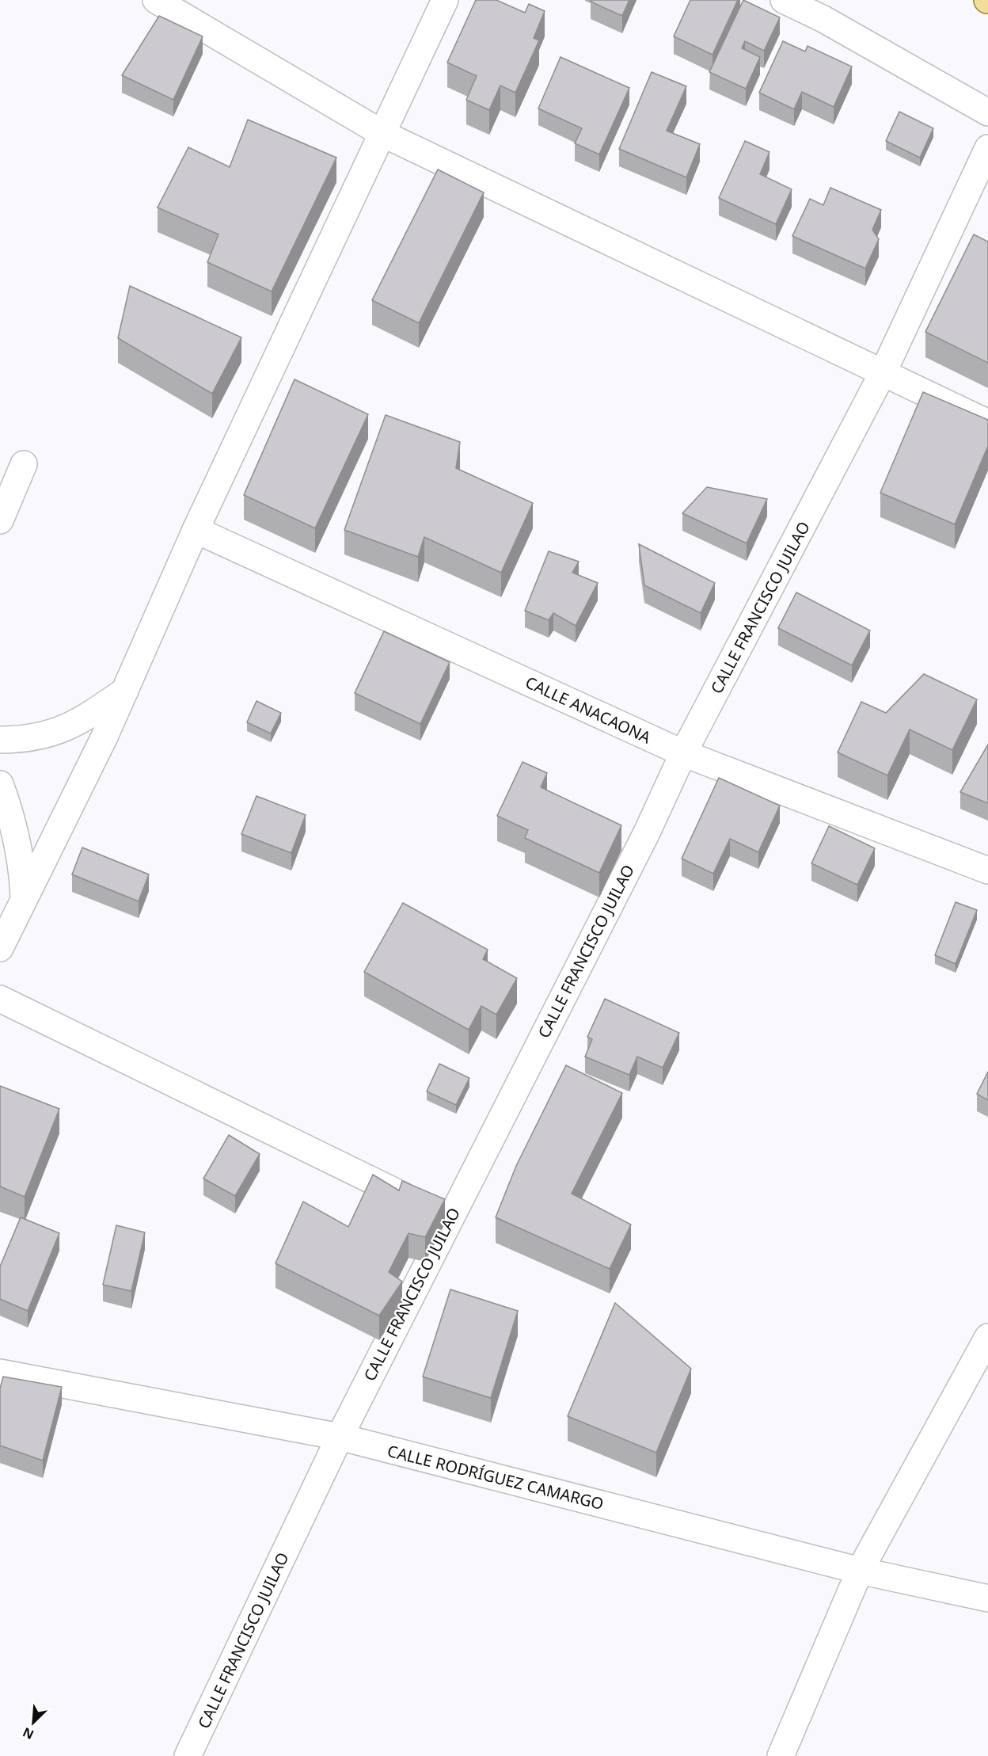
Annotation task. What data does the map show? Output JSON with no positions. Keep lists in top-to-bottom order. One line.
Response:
{"streets":{"street":["CALLE FRANCISCO JUILAO","CALLE ANACAONA","CALLE RODRÍGUEZ CAMARGO"]},"crossings":[["CALLE FRANCISCO JUILAO","CALLE ANACAONA"],["CALLE FRANCISCO JUILAO","CALLE RODRÍGUEZ CAMARGO"]],"north":"bottom left"}
